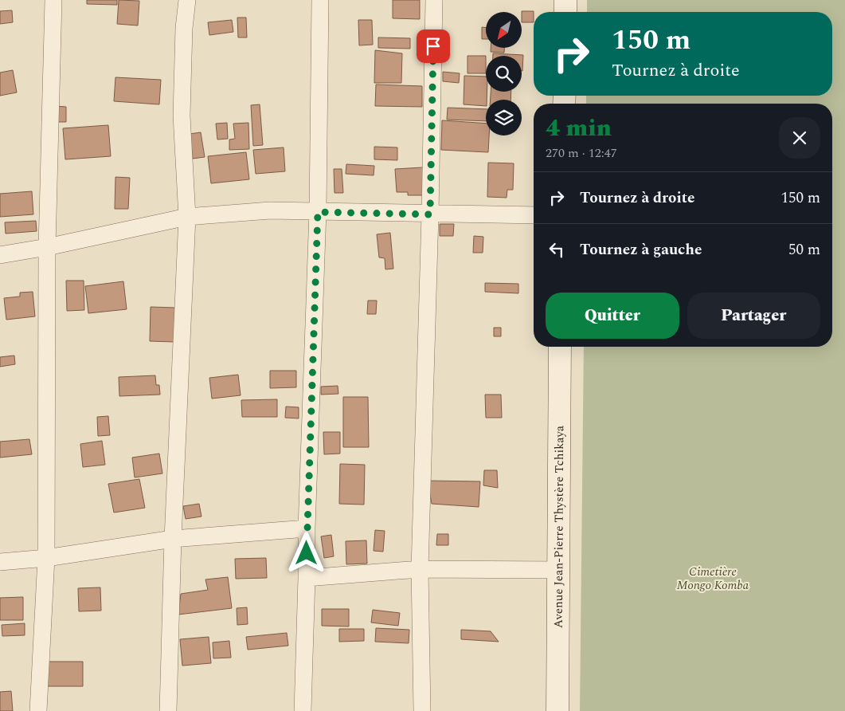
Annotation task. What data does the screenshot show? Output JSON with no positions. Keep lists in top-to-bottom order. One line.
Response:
{"streets":{"street":["Avenue Jean-Pierre Thystère Tchikaya"]},"parks":["Cimetière Mongo Komba"],"north":"bottom left","page":{"turn":["150 m","Tournez à droite"],"heading":["4 min","270 m · 12:47"],"list":[{"name":"Tournez à droite","value":"150 m"},{"name":"Tournez à gauche","value":"50 m"}],"buttons":["Quitter","Partager"]}}
